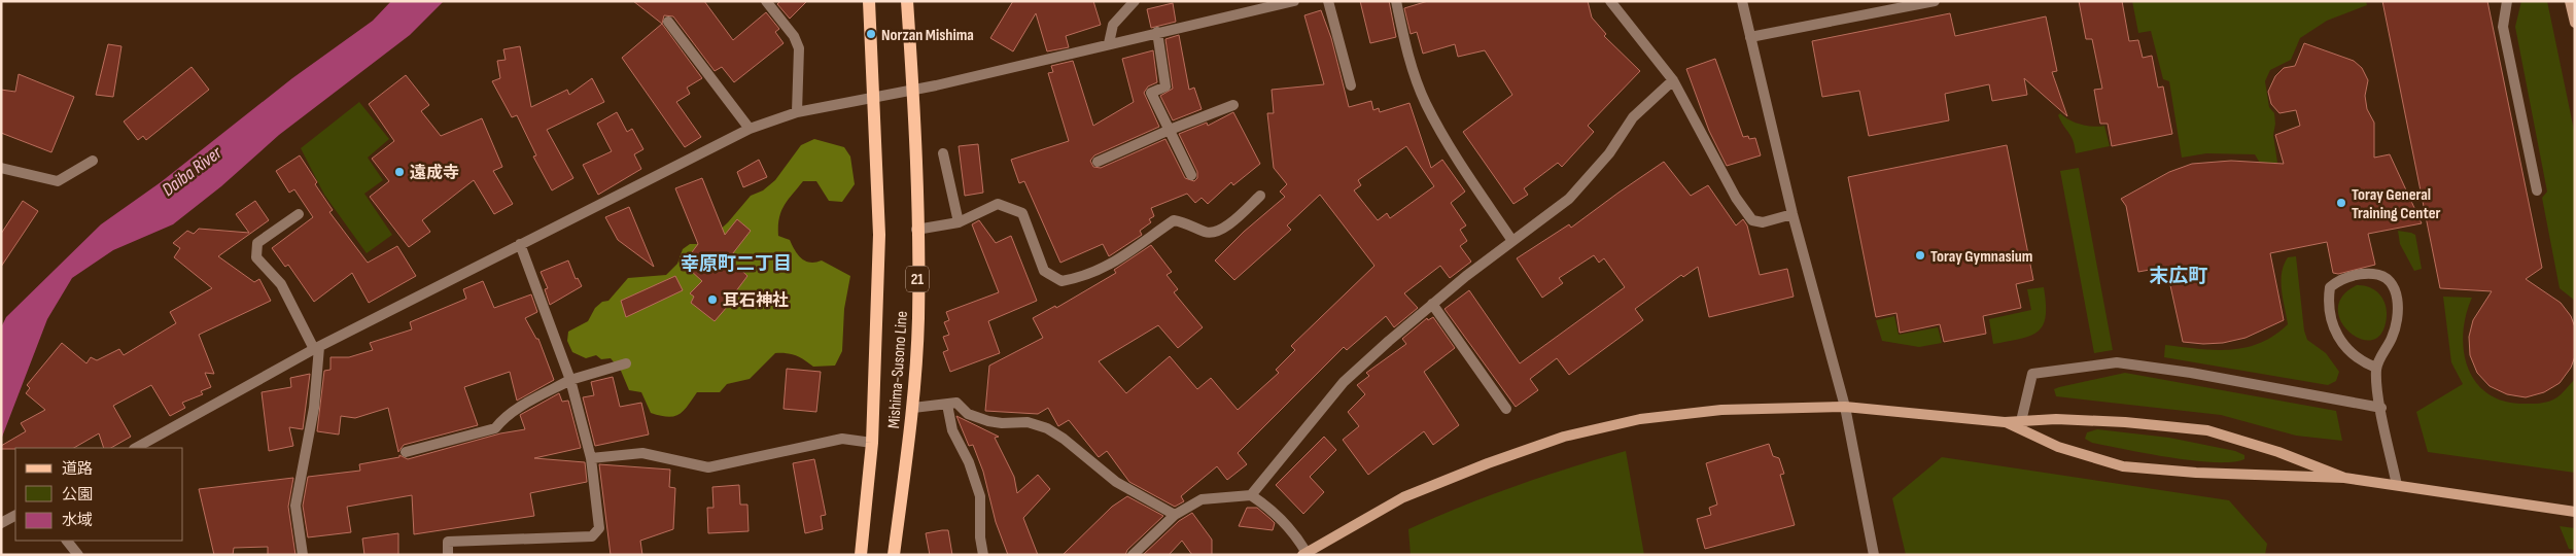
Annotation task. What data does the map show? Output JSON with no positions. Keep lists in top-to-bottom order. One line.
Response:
{"streets":{"main road":["21","Mishima-Susono Line"]},"districts":["幸原町二丁目","末広町"],"water":["Daiba River"],"places":["Norzan Mishima","遠成寺","Toray General Training Center","Toray Gymnasium","耳石神社"],"legend":["道路","公園","水域"]}
